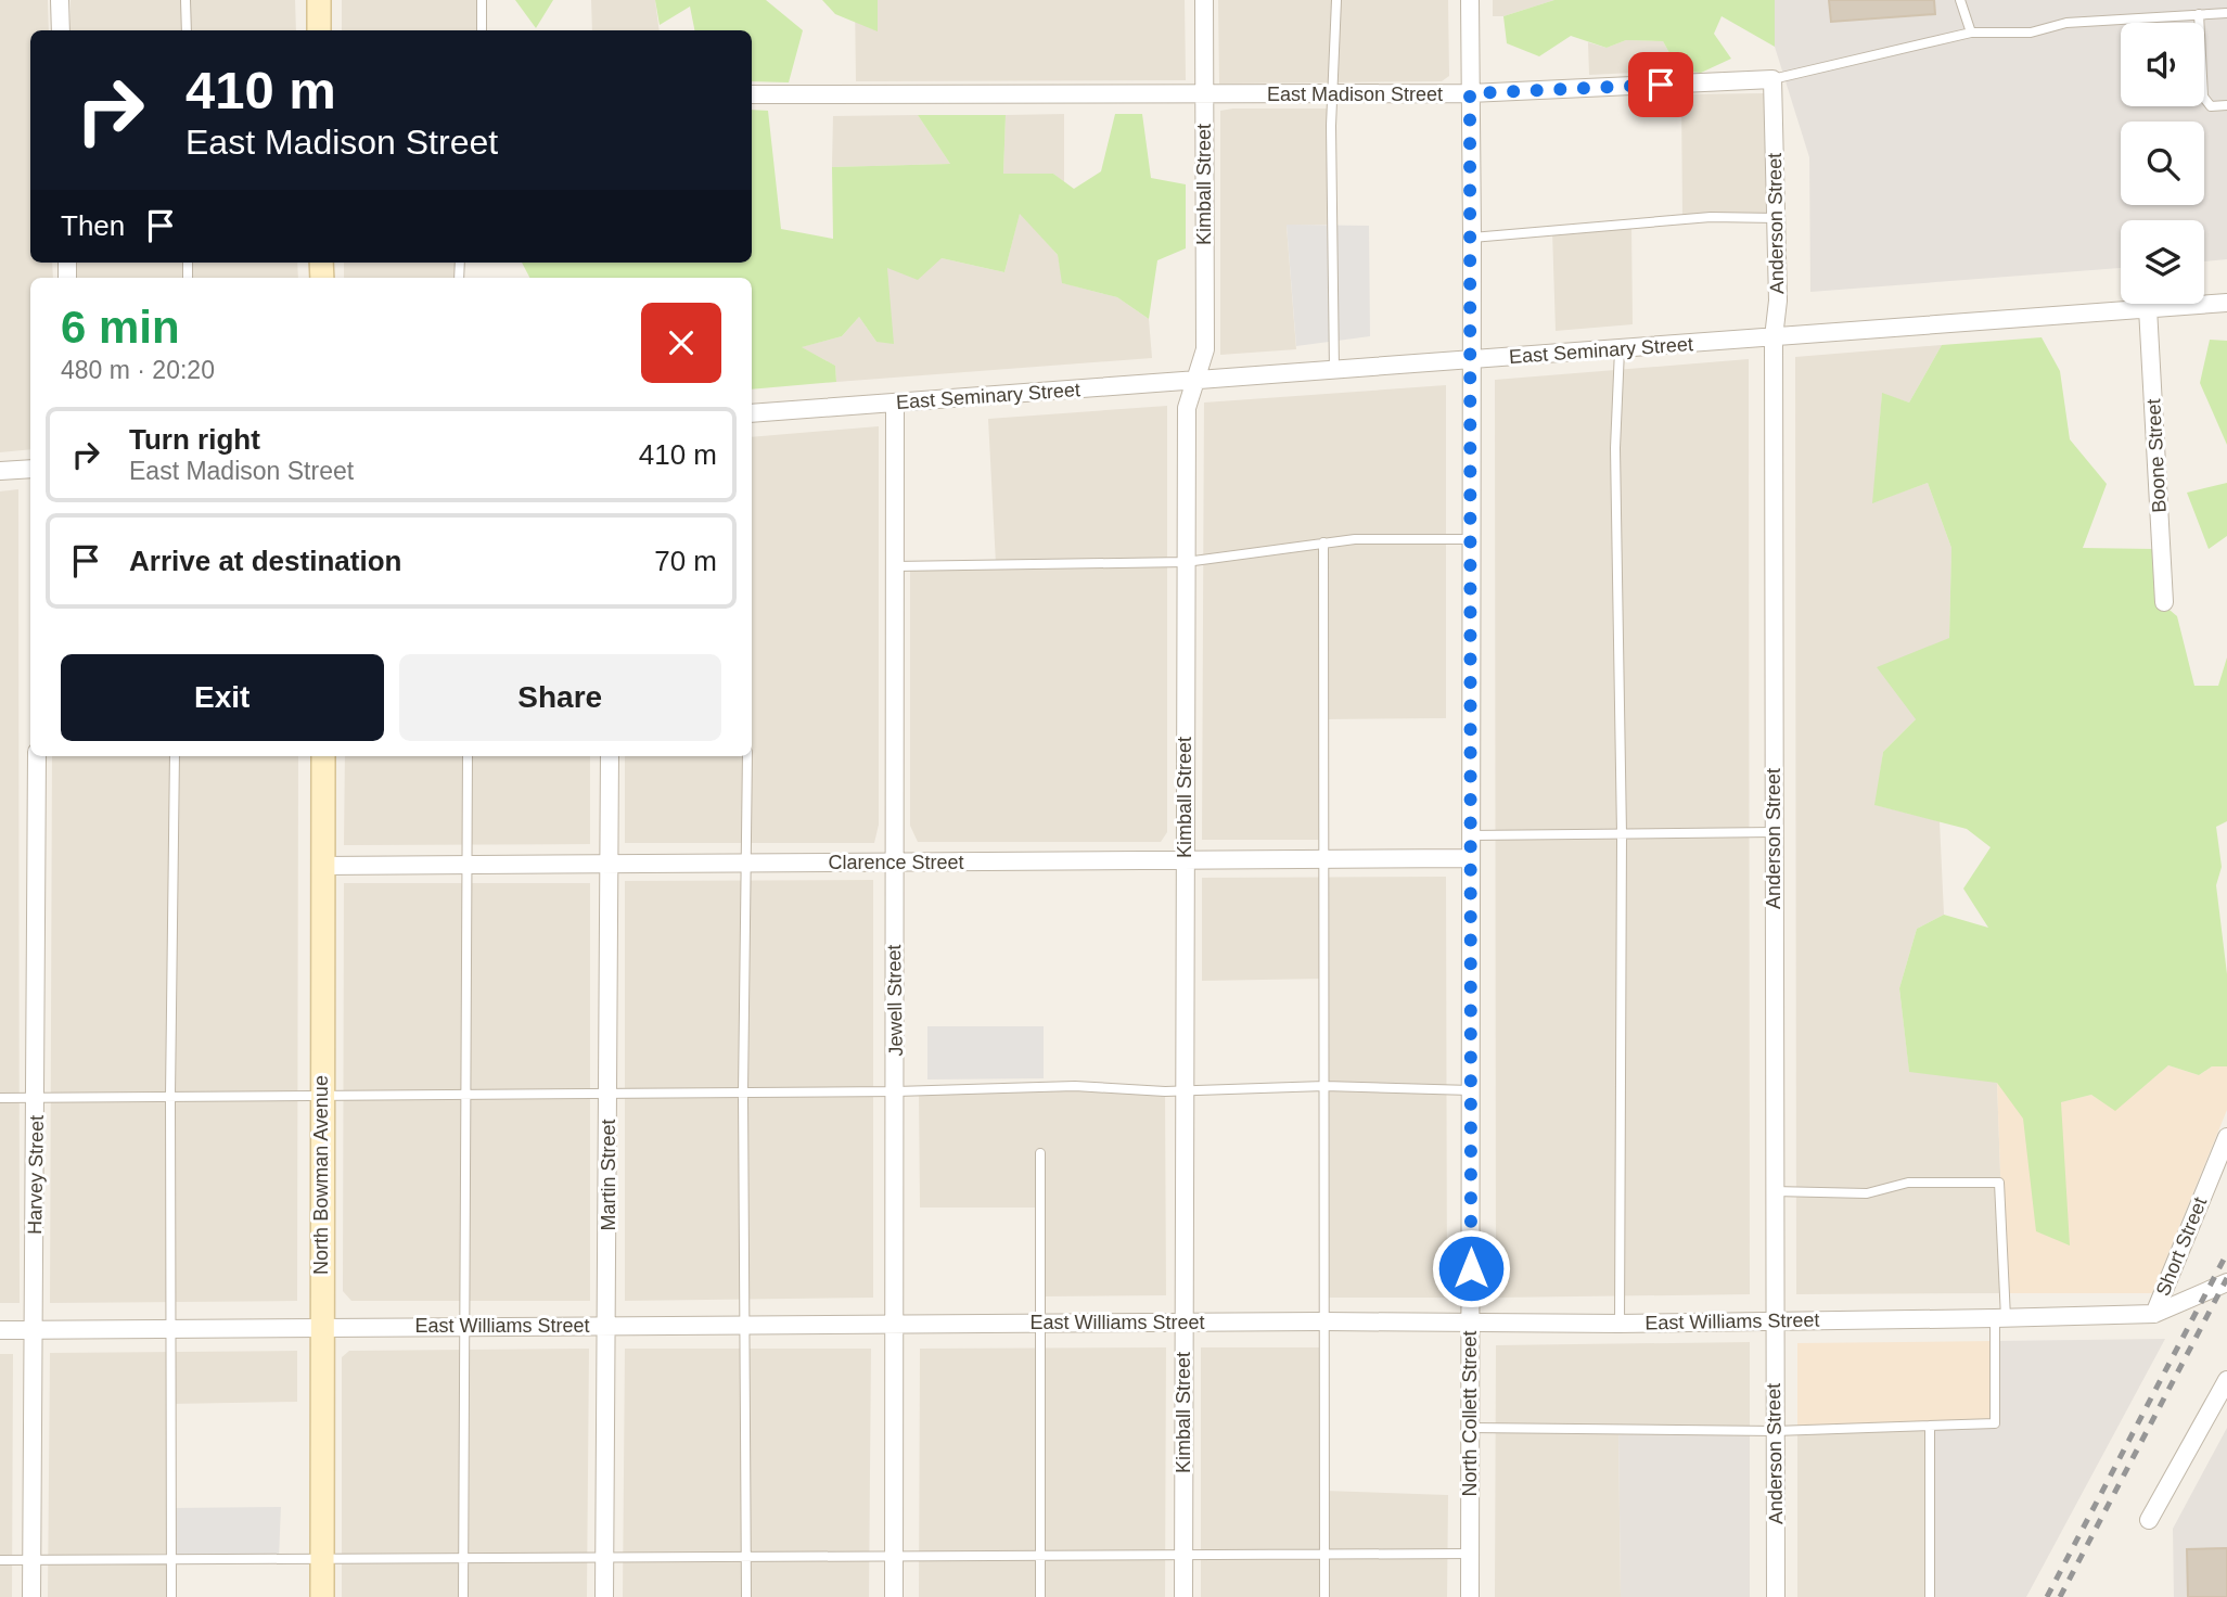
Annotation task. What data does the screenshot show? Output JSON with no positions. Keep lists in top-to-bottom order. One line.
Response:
{"streets":{"street":["East Madison Street","Kimball Street","Anderson Street","East Seminary Street","Boone Street","Clarence Street","Jewell Street","Harvey Street","North Bowman Avenue","Martin Street","Short Street","East Williams Street","North Collett Street"]},"crossings":[["East Madison Street","Kimball Street"],["East Madison Street","Anderson Street"],["East Madison Street","North Collett Street"],["Kimball Street","East Seminary Street"],["Kimball Street","Clarence Street"],["Kimball Street","East Williams Street"],["Anderson Street","East Seminary Street"],["Anderson Street","East Williams Street"],["East Seminary Street","Boone Street"],["East Seminary Street","Jewell Street"],["East Seminary Street","North Collett Street"],["Clarence Street","Jewell Street"],["Clarence Street","North Bowman Avenue"],["Clarence Street","Martin Street"],["Clarence Street","North Collett Street"],["Jewell Street","East Williams Street"],["Harvey Street","East Williams Street"],["North Bowman Avenue","East Williams Street"],["Martin Street","East Williams Street"],["Short Street","East Williams Street"],["East Williams Street","North Collett Street"]],"page":{"turn":["410 m","East Madison Street"],"then":"Then","heading":["6 min","480 m · 20:20"],"list":[{"name":"Turn right","note":"East Madison Street","value":"410 m"},{"name":"Arrive at destination","value":"70 m"}],"buttons":["Exit","Share"]}}
